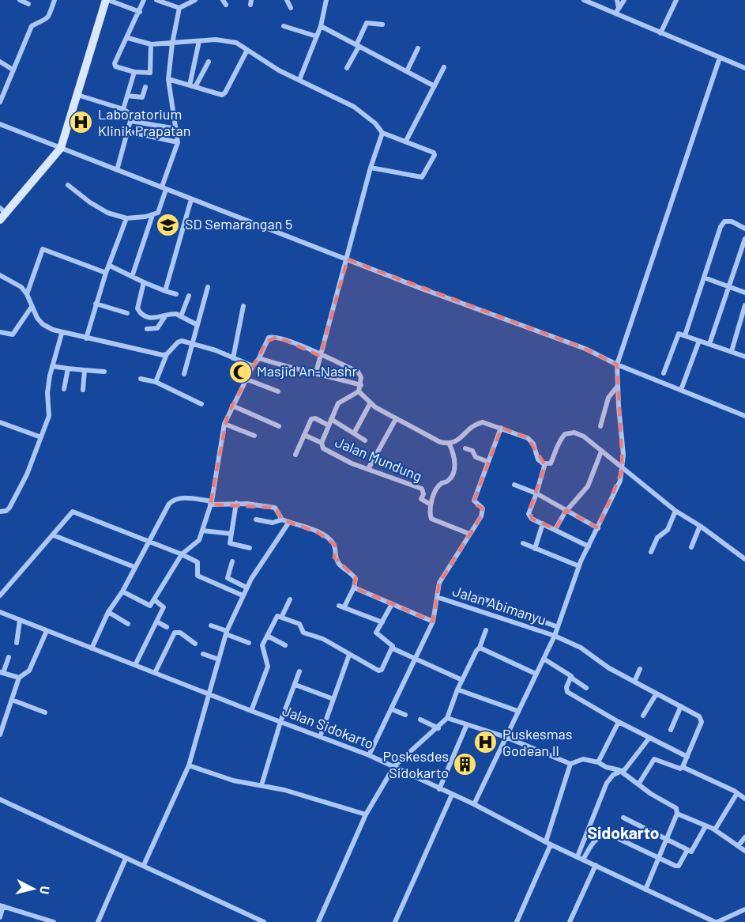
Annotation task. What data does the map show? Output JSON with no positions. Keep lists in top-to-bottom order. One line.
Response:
{"streets":{"street":["Jalan Mundung","Jalan Abimanyu","Jalan Sidokarto"]},"districts":["Sidokarto"],"places":{"hospital":["Laboratorium Klinik Prapatan","Puskesmas Godean II"],"school or university":["SD Semarangan 5"],"mosque":["Masjid An-Nashr"],"building":["Poskesdes Sidokarto"]},"north":"right"}
